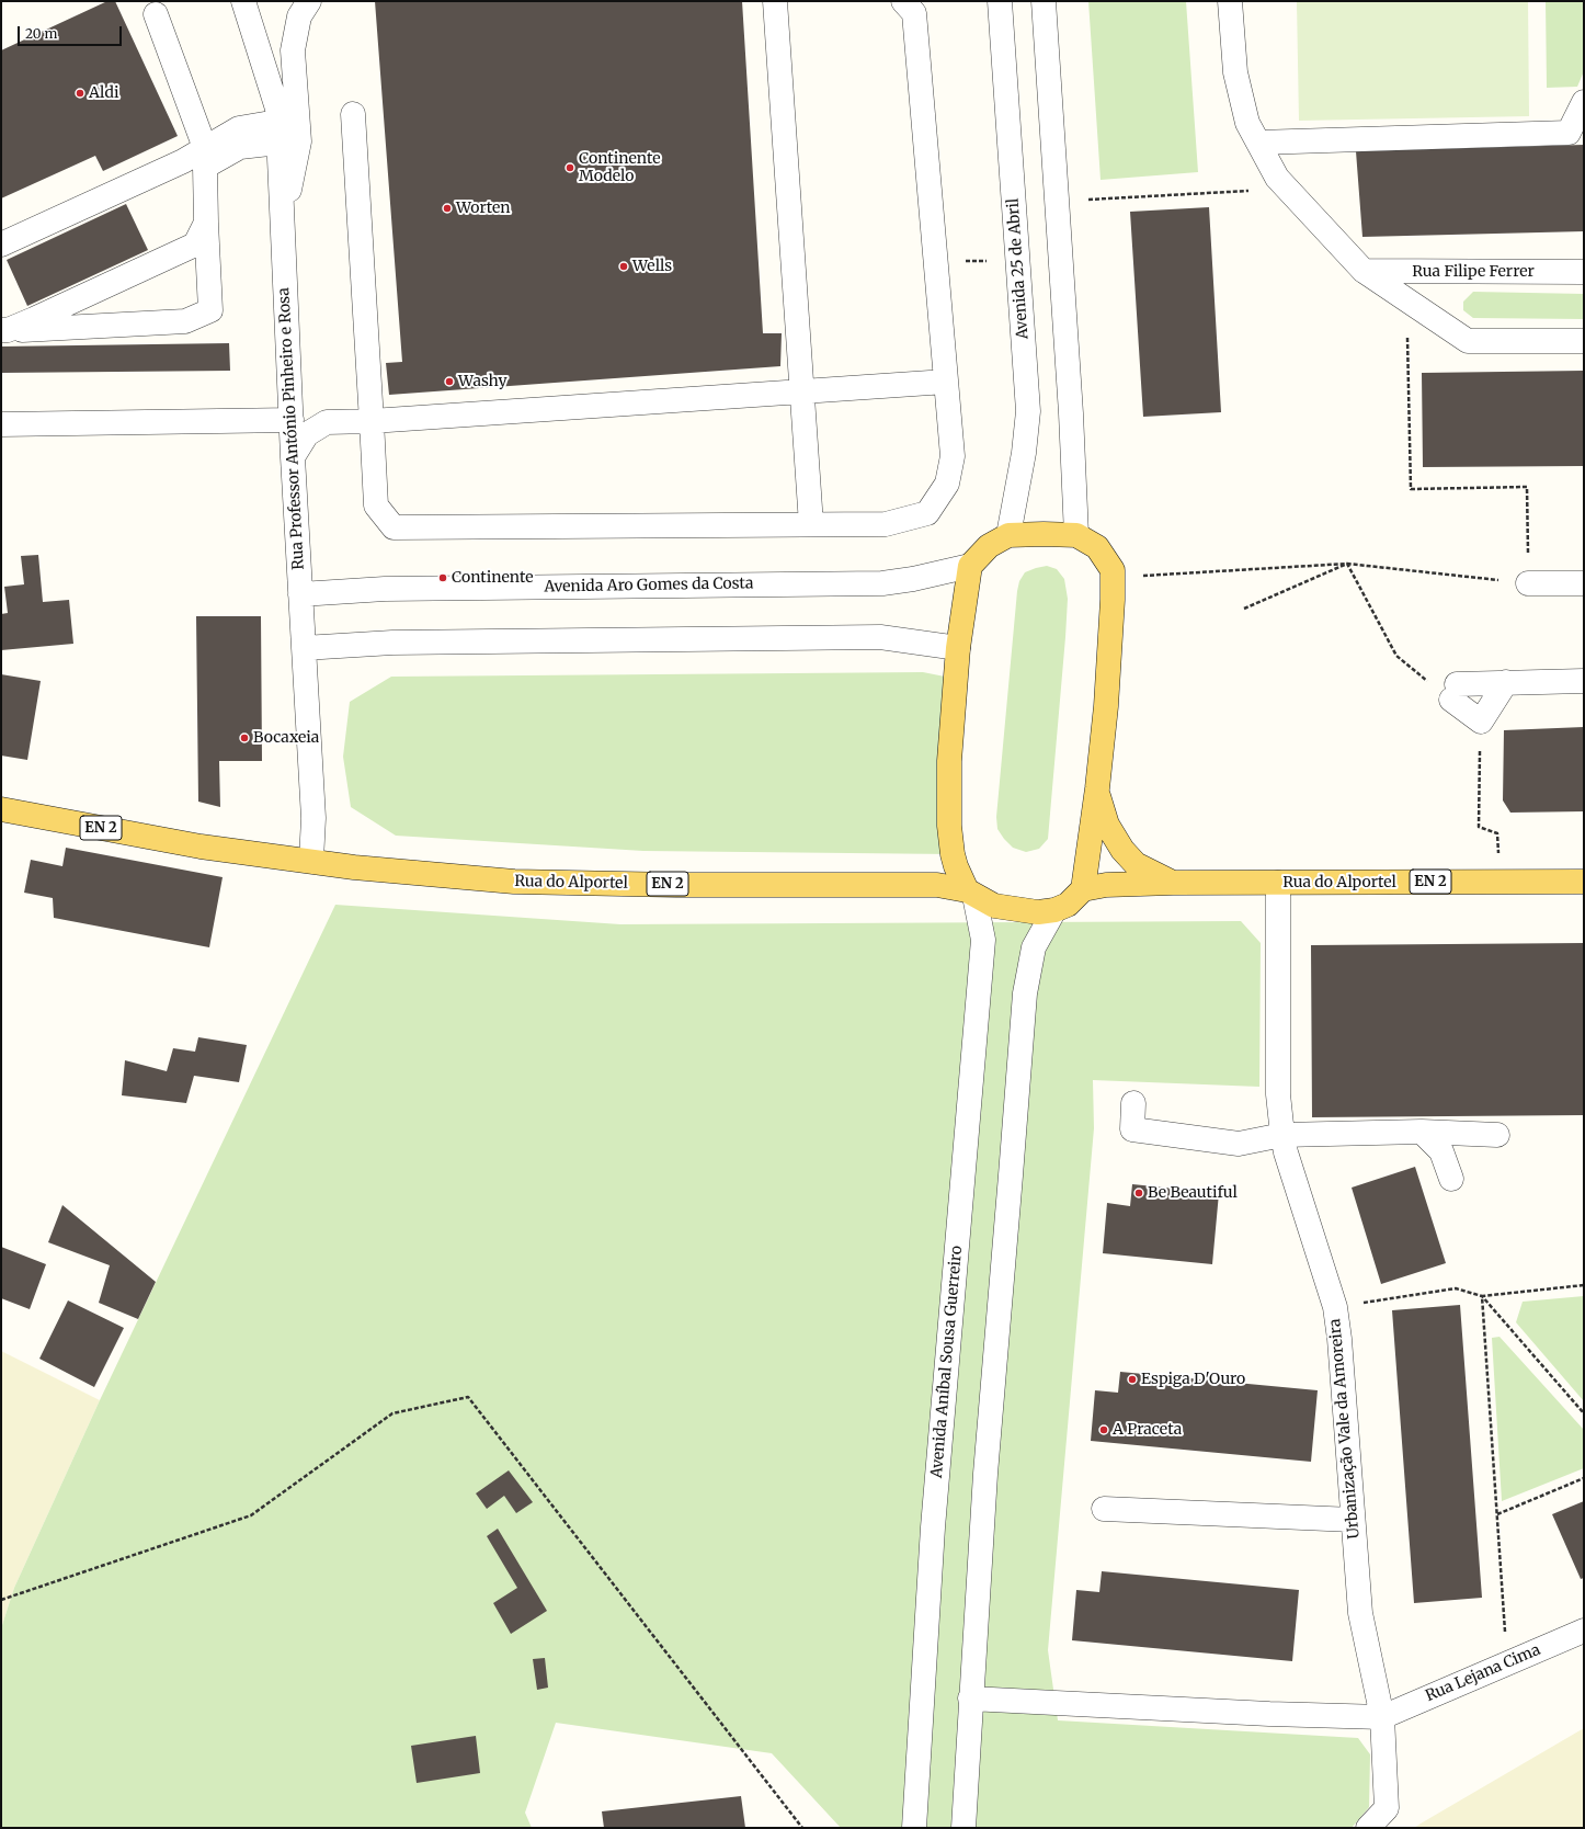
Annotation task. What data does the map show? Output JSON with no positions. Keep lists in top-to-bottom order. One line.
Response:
{"streets":{"main road":["EN 2","Rua do Alportel"],"street":["Avenida 25 de Abril","Rua Filipe Ferrer","Rua Professor António Pinheiro e Rosa","Avenida Aro Gomes da Costa","Avenida Aníbal Sousa Guerreiro","Urbanização Vale da Amoreira","Rua Lejana Cima"]},"crossings":[["Rua Professor António Pinheiro e Rosa","Avenida Aro Gomes da Costa"],["Rua Professor António Pinheiro e Rosa","EN 2"],["Rua Professor António Pinheiro e Rosa","Rua do Alportel"],["EN 2","Rua do Alportel"],["Rua do Alportel","Avenida Aníbal Sousa Guerreiro"],["Rua do Alportel","Urbanização Vale da Amoreira"],["Urbanização Vale da Amoreira","Rua Lejana Cima"]],"places":["Aldi","Continente Modelo","Worten","Wells","Washy","Continente","Bocaxeia","Be Beautiful","Espiga D'Ouro","A Praceta"],"scale_bar":"20 m"}
